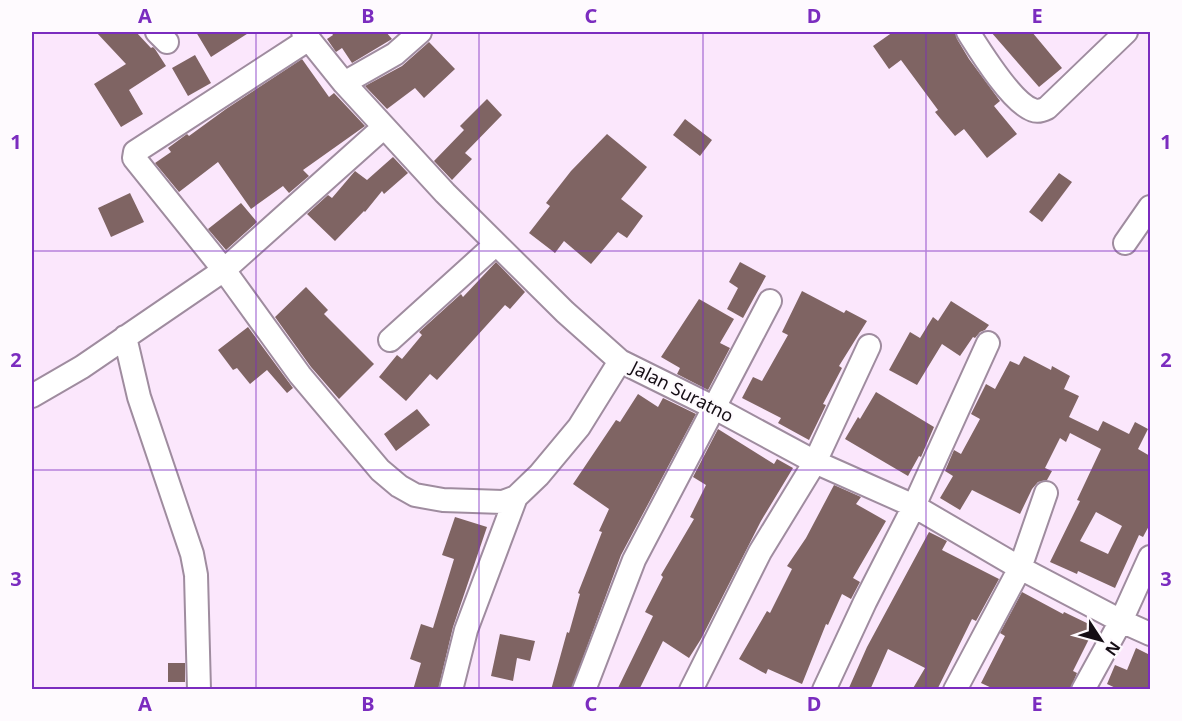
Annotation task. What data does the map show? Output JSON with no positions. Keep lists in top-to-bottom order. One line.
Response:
{"streets":{"street":["Jalan Suratno"]},"north":"bottom right","grid":{"columns":["A","B","C","D","E"],"rows":["1","2","3"]}}
